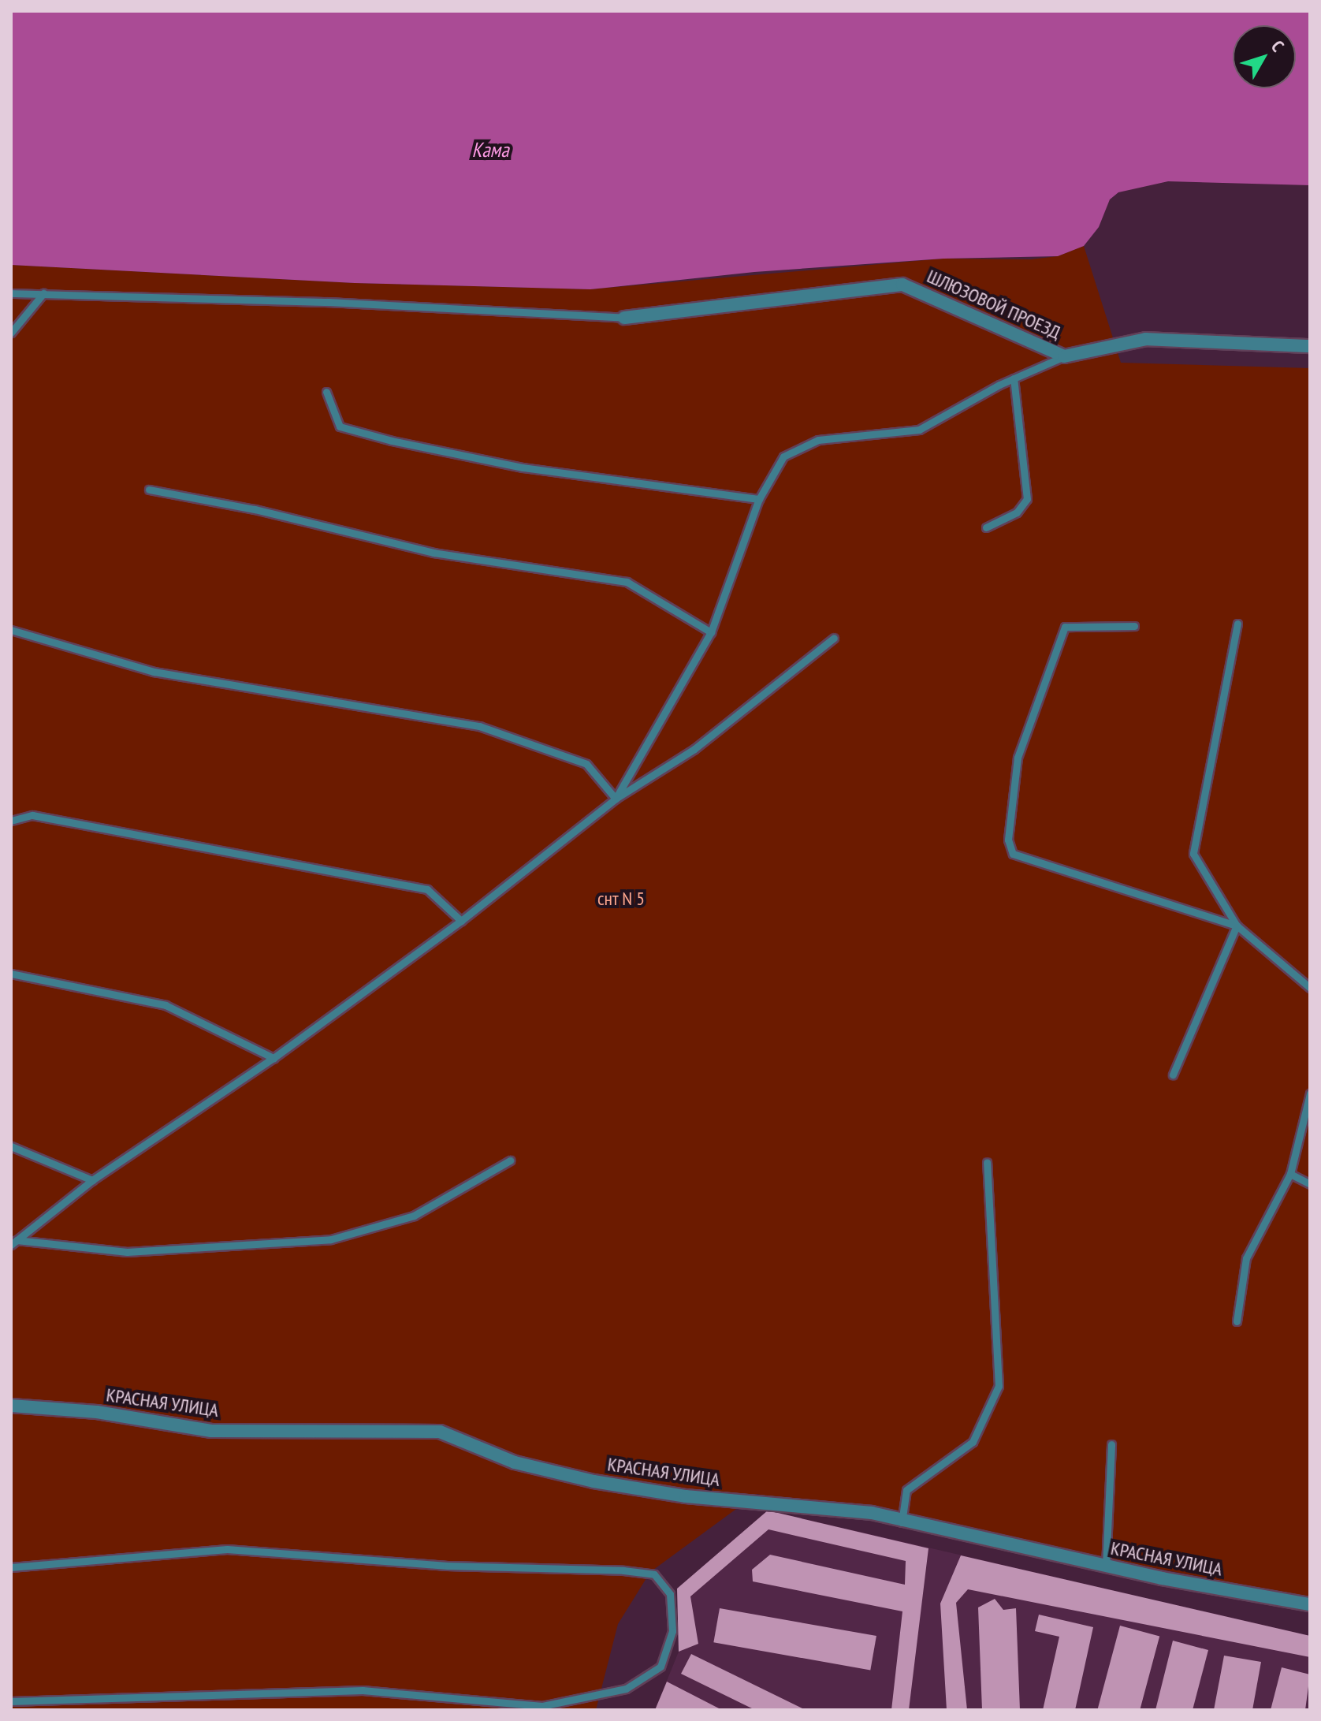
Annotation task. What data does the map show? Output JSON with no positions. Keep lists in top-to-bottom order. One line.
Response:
{"streets":{"street":["ШЛЮЗОВОЙ ПРОЕЗД","КРАСНАЯ УЛИЦА"]},"water":["Кама"],"parks":["снт N 5"],"north":"top right"}
